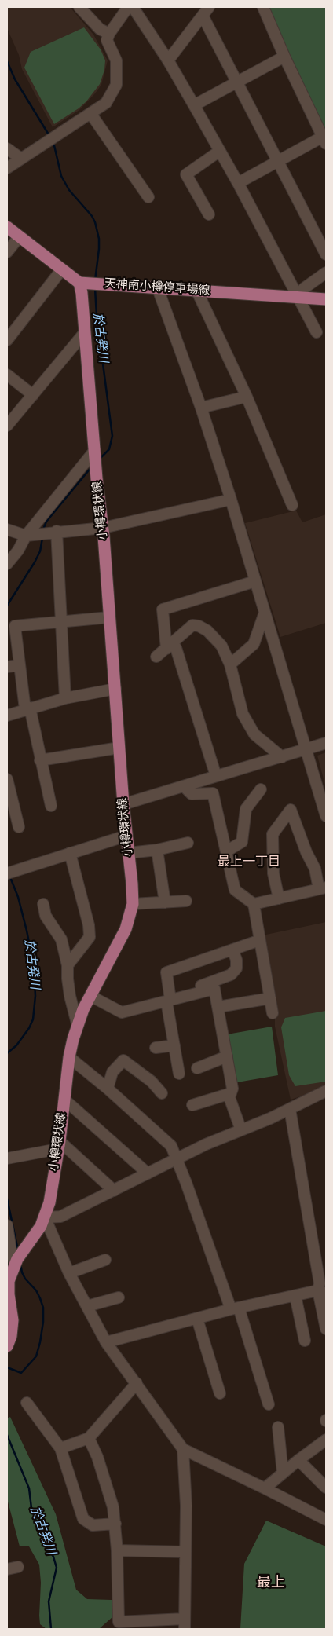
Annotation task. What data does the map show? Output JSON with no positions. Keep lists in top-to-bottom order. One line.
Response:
{"streets":{"main road":["天神南小樽停車場線","小樽環状線"]},"crossings":[["天神南小樽停車場線","小樽環状線"]],"districts":["最上一丁目","最上"],"water":["於古発川"]}
